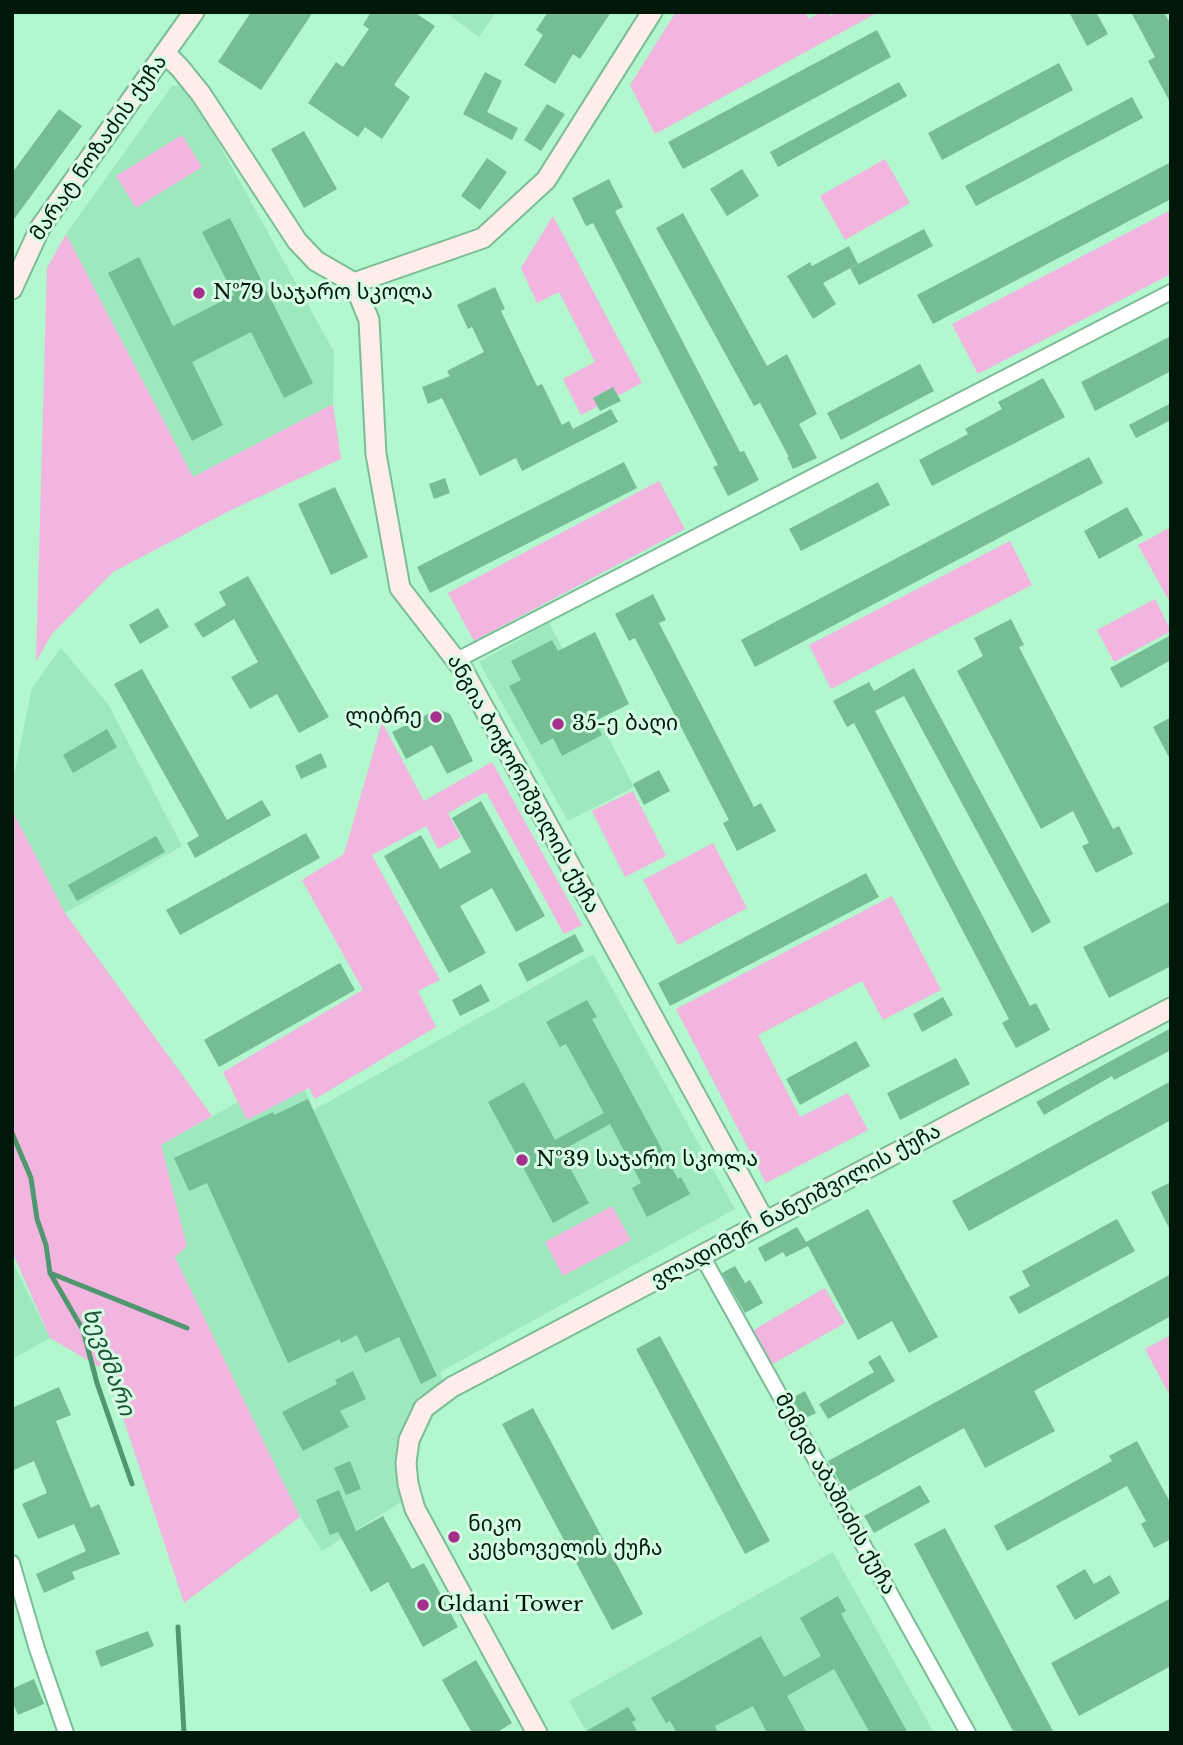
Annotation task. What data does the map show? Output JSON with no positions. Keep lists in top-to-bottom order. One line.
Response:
{"streets":{"street":["მარატ ნოზაძის ქუჩა","ანგია ბოჭორიშვილის ქუჩა","ვლადიმერ ნანეიშვილის ქუჩა","მემედ აბაშიძის ქუჩა"]},"crossings":[["ანგია ბოჭორიშვილის ქუჩა","ვლადიმერ ნანეიშვილის ქუჩა"],["ვლადიმერ ნანეიშვილის ქუჩა","მემედ აბაშიძის ქუჩა"]],"water":["ხევძმარი"],"places":["№79 საჯარო სკოლა","ლიბრე","35-ე ბაღი","№39 საჯარო სკოლა","ნიკო კეცხოველის ქუჩა","Gldani Tower"]}
